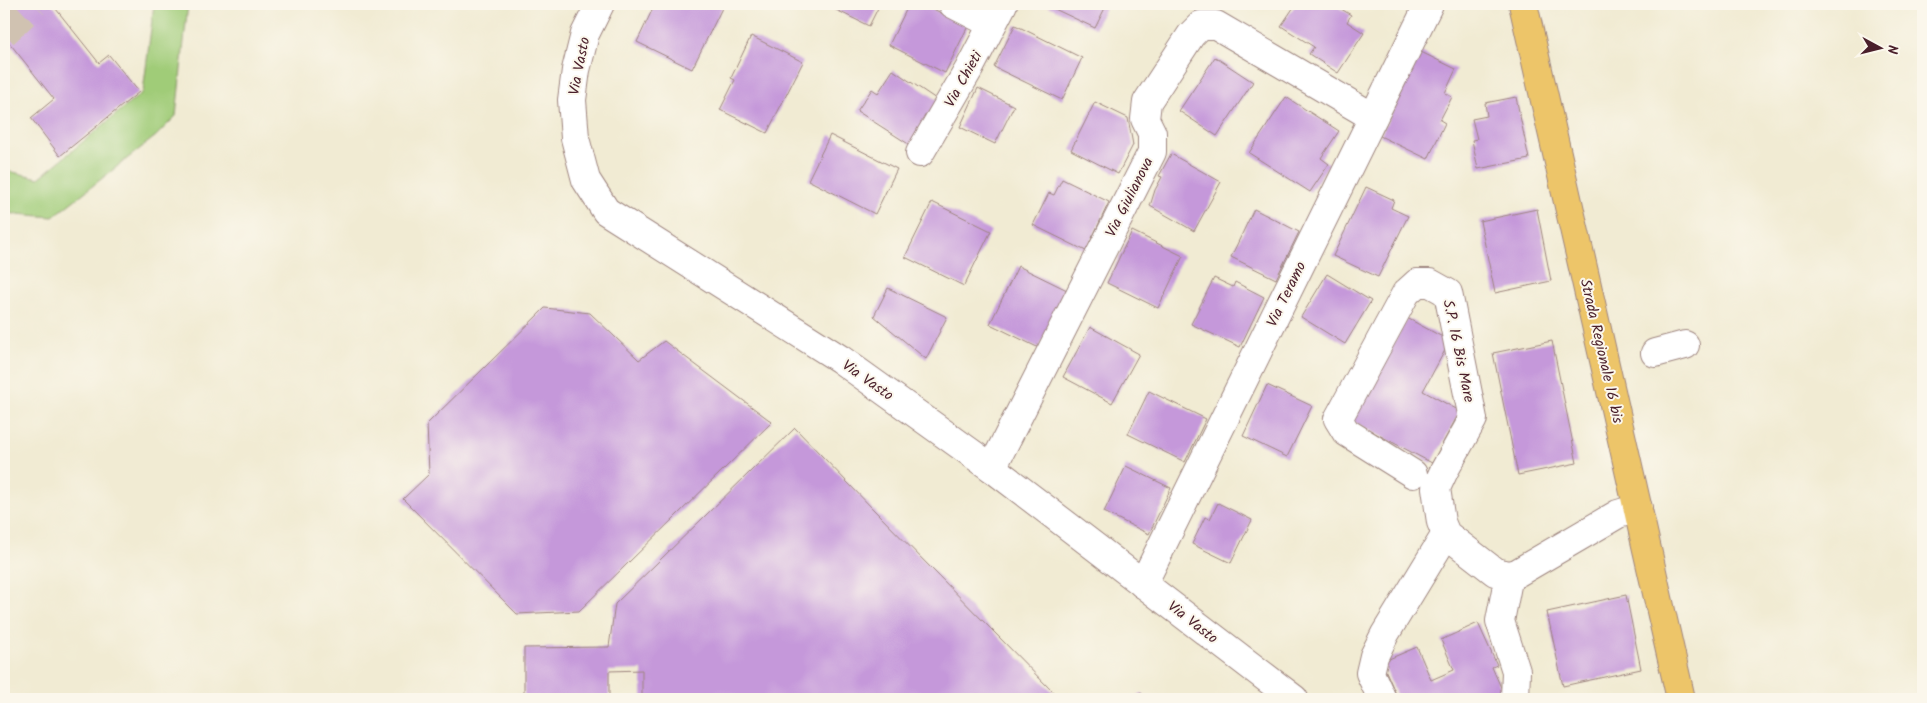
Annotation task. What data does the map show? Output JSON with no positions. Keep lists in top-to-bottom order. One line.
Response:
{"streets":{"main road":["Strada Regionale 16 bis"],"street":["Via Vasto","Via Chieti","Via Giulianova","Via Teramo","S.P. 16 Bis Mare"]},"crossings":[["Via Vasto","Via Giulianova"],["Via Vasto","Via Teramo"],["Via Giulianova","Via Teramo"]],"north":"right"}
